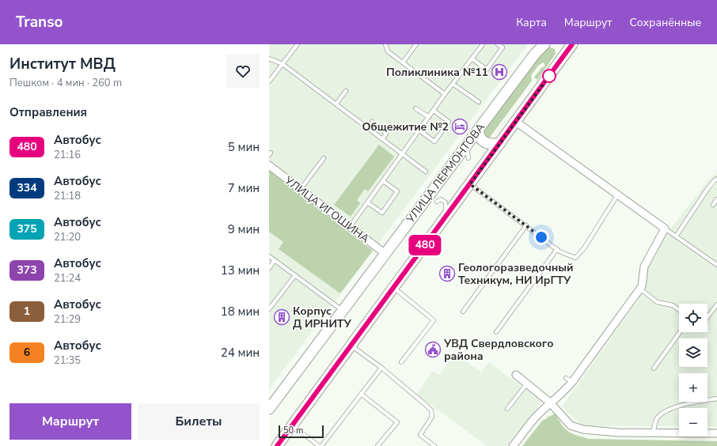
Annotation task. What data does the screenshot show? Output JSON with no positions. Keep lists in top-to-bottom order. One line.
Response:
{"streets":{"main road":["УЛИЦА ЛЕРМОНТОВА"],"street":["УЛИЦА ИГОШИНА"]},"crossings":[["УЛИЦА ЛЕРМОНТОВА","УЛИЦА ИГОШИНА"]],"places":{"hospital":["Поликлиника №11"],"hotel":["Общежитие №2"],"building":["Геологоразведочный Техникум, НИ ИрГТУ","Корпус Д ИРНИТУ"],"public building":["УВД Свердловского района"]},"lines":["bus line 480"],"scale_bar":"50 m","page":{"header":"Transo","nav":["Карта","Маршрут","Сохранённые"],"heading":[["Институт МВД","Пешком · 4 мин · 260 m"],"Отправления"],"on_map":"480","list":[{"mark":"480","name":"Автобус","note":"21:16","value":"5 мин"},{"mark":"334","name":"Автобус","note":"21:18","value":"7 мин"},{"mark":"375","name":"Автобус","note":"21:20","value":"9 мин"},{"mark":"373","name":"Автобус","note":"21:24","value":"13 мин"},{"mark":"1","name":"Автобус","note":"21:29","value":"18 мин"},{"mark":"6","name":"Автобус","note":"21:35","value":"24 мин"}],"map_buttons":["+","−"],"buttons":["Маршрут","Билеты"],"scale":"50 m"}}
